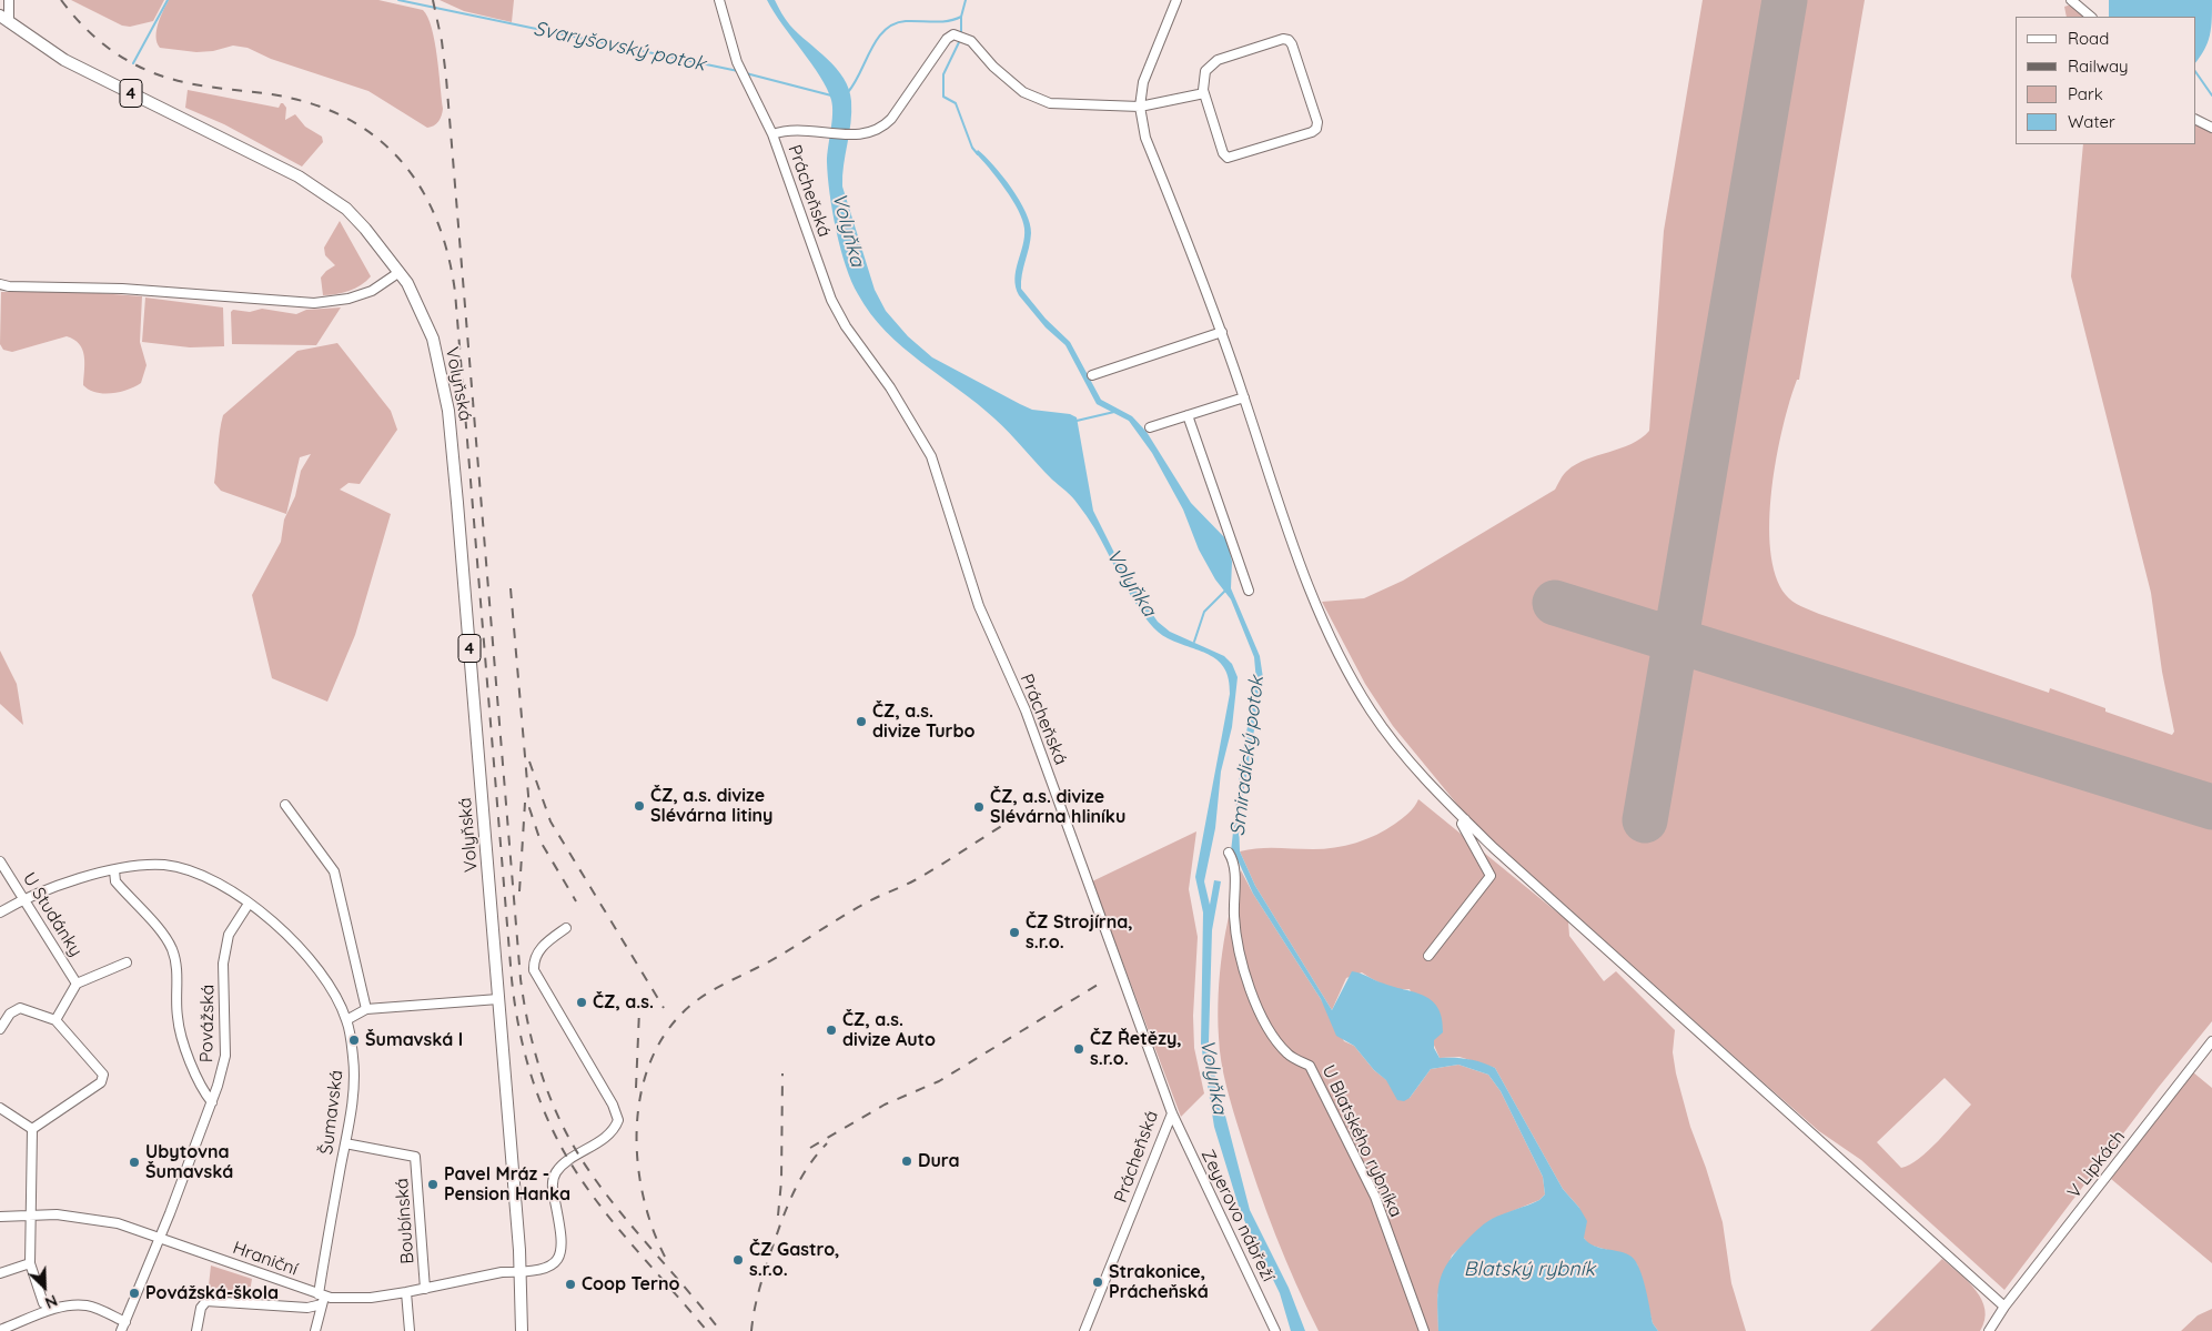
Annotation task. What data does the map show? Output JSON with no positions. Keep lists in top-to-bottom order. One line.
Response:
{"streets":{"main road":["4","Volyňská"],"street":["Prácheňská","U Studánky","Povážská","Šumavská","U Blatského rybníka","V Lipkách","Zeyerovo nábřeží","Boubínská","Hraniční"]},"crossings":[["4","Volyňská"],["Prácheňská","Zeyerovo nábřeží"],["Volyňská","Hraniční"],["U Studánky","Šumavská"],["Povážská","Šumavská"],["Povážská","Hraniční"],["Šumavská","Boubínská"],["Šumavská","Hraniční"],["Boubínská","Hraniční"]],"water":["Svaryšovský potok","Volyňka","Smiradický potok","Blatský rybník"],"places":["ČZ, a.s. divize Turbo","ČZ, a.s. divize Slévárna litiny","ČZ, a.s. divize Slévárna hliníku","ČZ Strojírna, s.r.o.","ČZ, a.s.","ČZ, a.s. divize Auto","Šumavská I","ČZ Řetězy, s.r.o.","Dura","Ubytovna Šumavská","Pavel Mráz - Pension Hanka","ČZ Gastro, s.r.o.","Strakonice, Prácheňská","Coop Terno","Povážská-škola"],"legend":["Road","Railway","Park","Water"],"north":"bottom right"}
